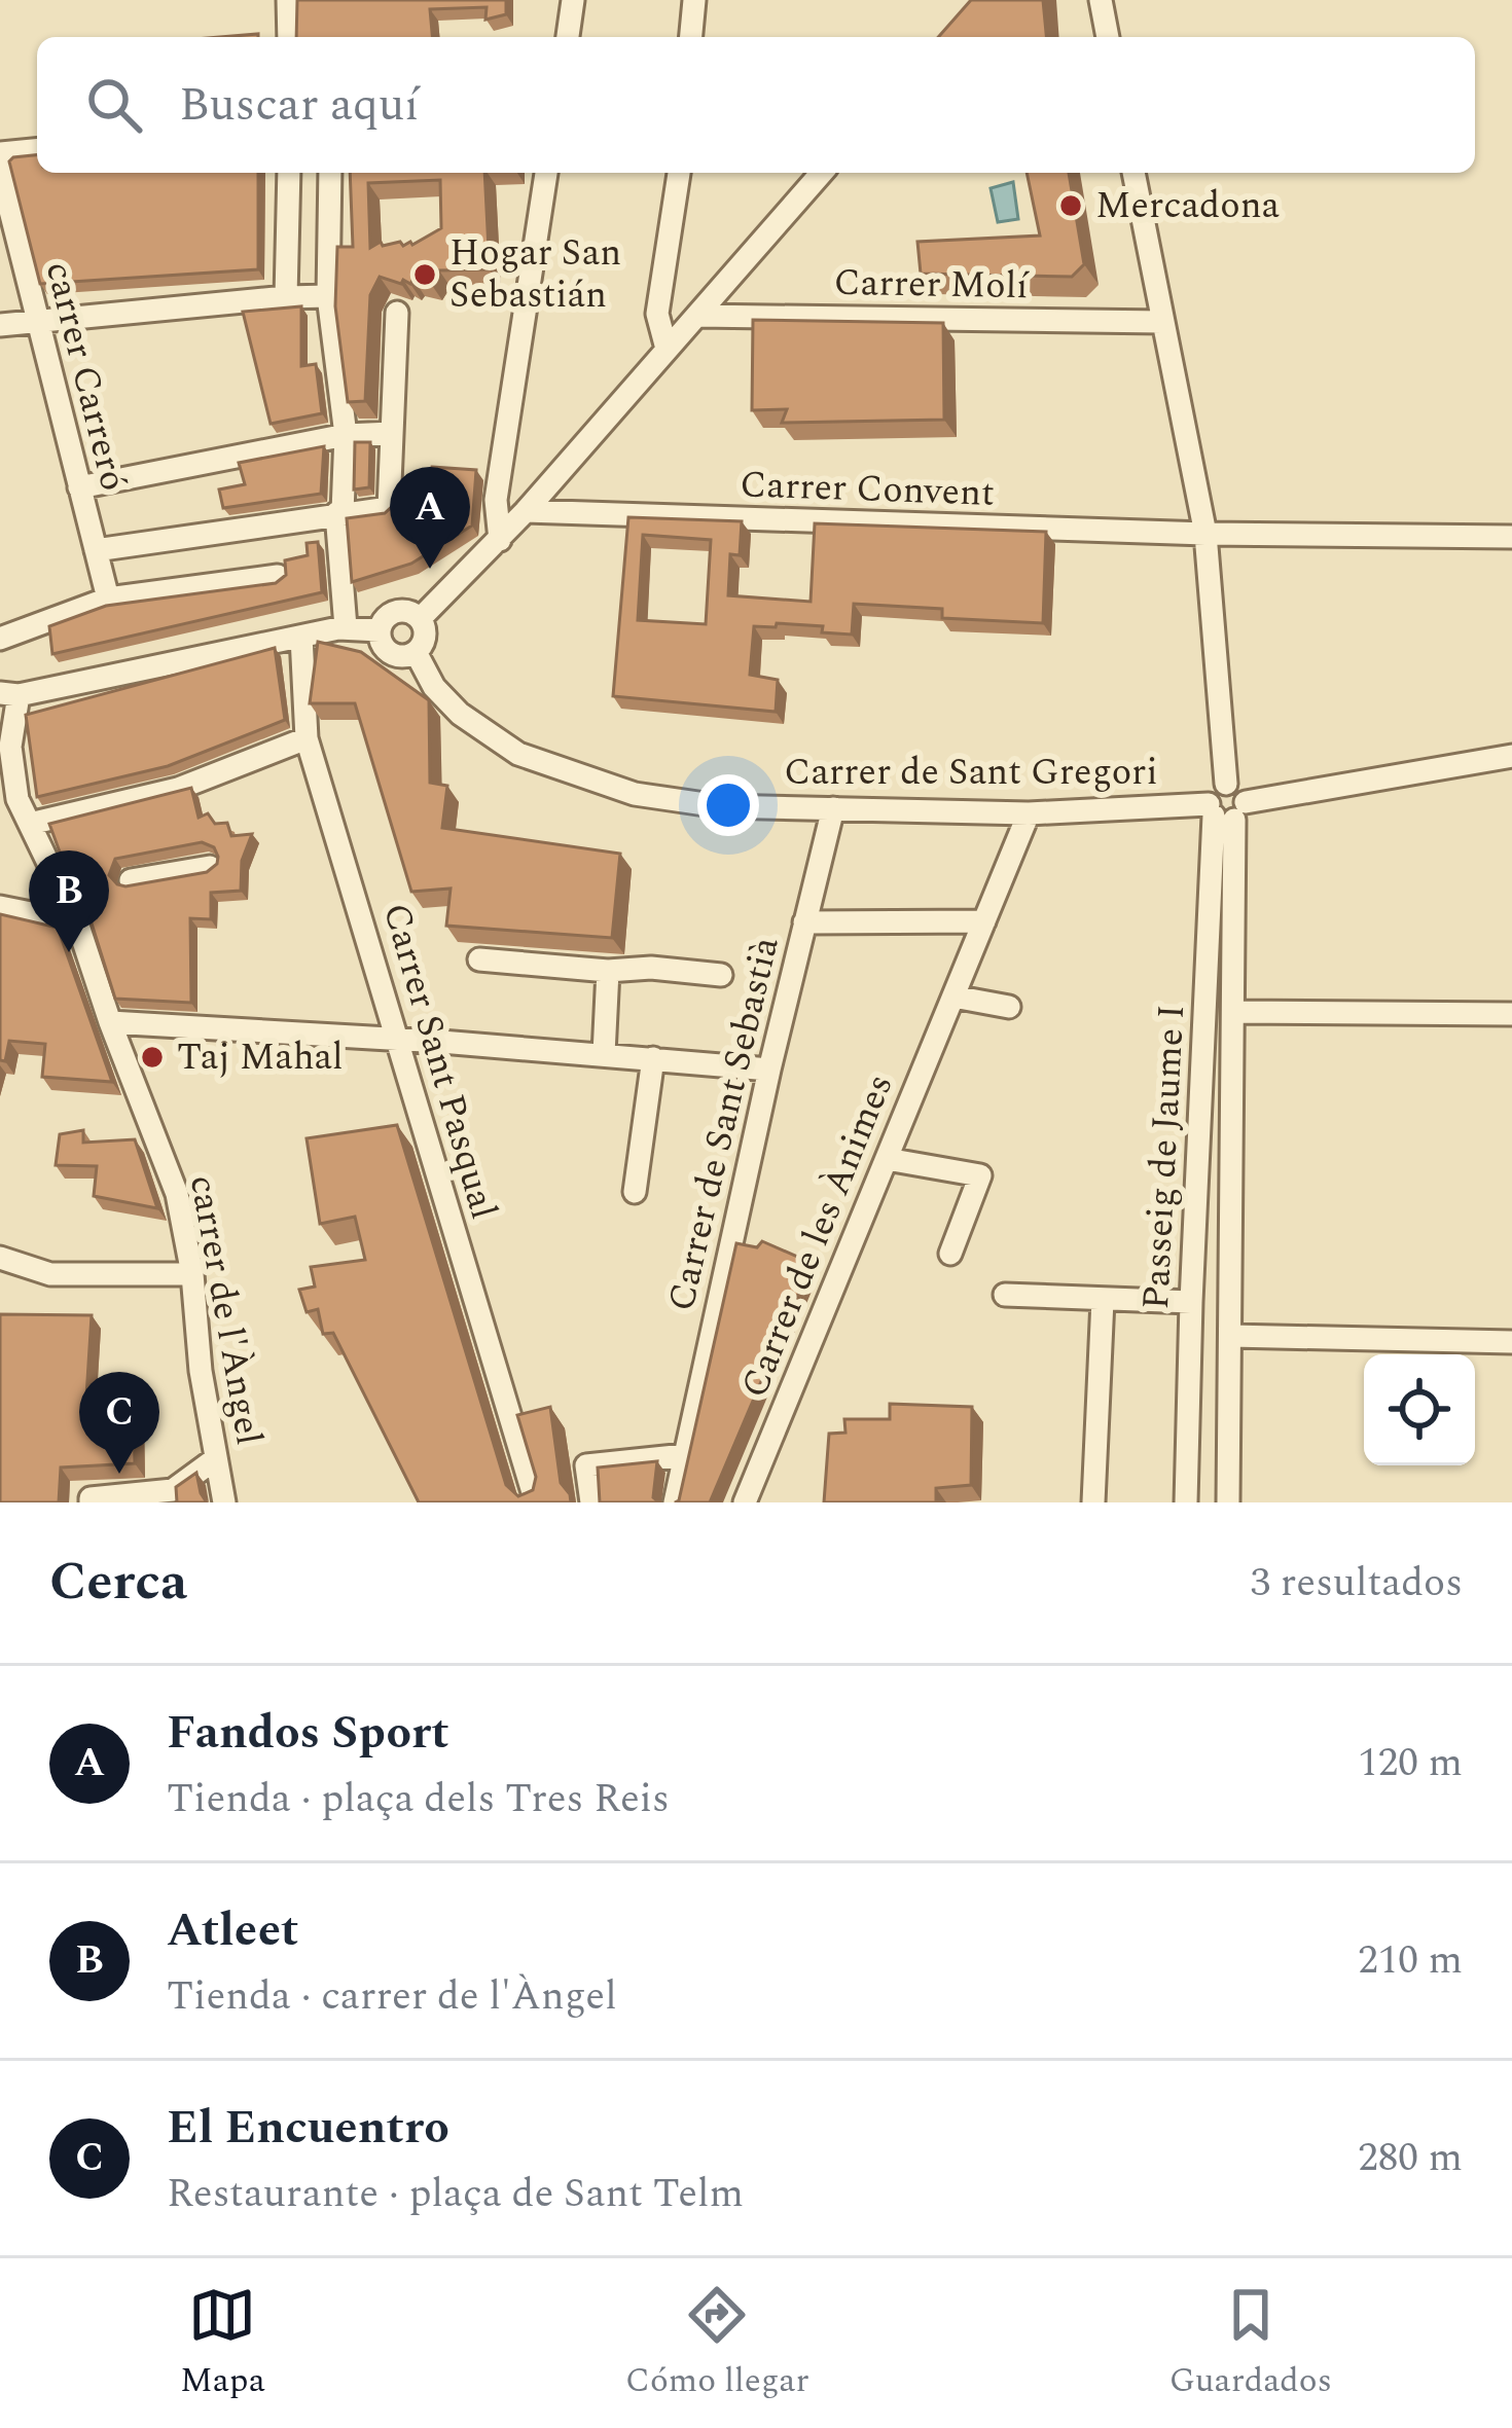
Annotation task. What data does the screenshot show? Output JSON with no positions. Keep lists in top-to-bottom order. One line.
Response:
{"streets":{"street":["Carrer Molí","carrer Carreró","Carrer Convent","Carrer de Sant Gregori","Carrer Sant Pasqual","Carrer de Sant Sebastià","Passeig de Jaume I","Carrer de les Ànimes","carrer de l'Àngel"]},"crossings":[["Carrer de Sant Gregori","Carrer de Sant Sebastià"],["Carrer de Sant Gregori","Passeig de Jaume I"],["Carrer de Sant Gregori","Carrer de les Ànimes"]],"places":["Mercadona","Hogar San Sebastián","Taj Mahal"],"page":{"search":"Buscar aquí","pins":["A","B","C"],"heading":["Cerca","3 resultados"],"list":[{"mark":"A","name":"Fandos Sport","note":"Tienda · plaça dels Tres Reis","value":"120 m"},{"mark":"B","name":"Atleet","note":"Tienda · carrer de l'Àngel","value":"210 m"},{"mark":"C","name":"El Encuentro","note":"Restaurante · plaça de Sant Telm","value":"280 m"}],"nav":["Mapa","Cómo llegar","Guardados"]}}
